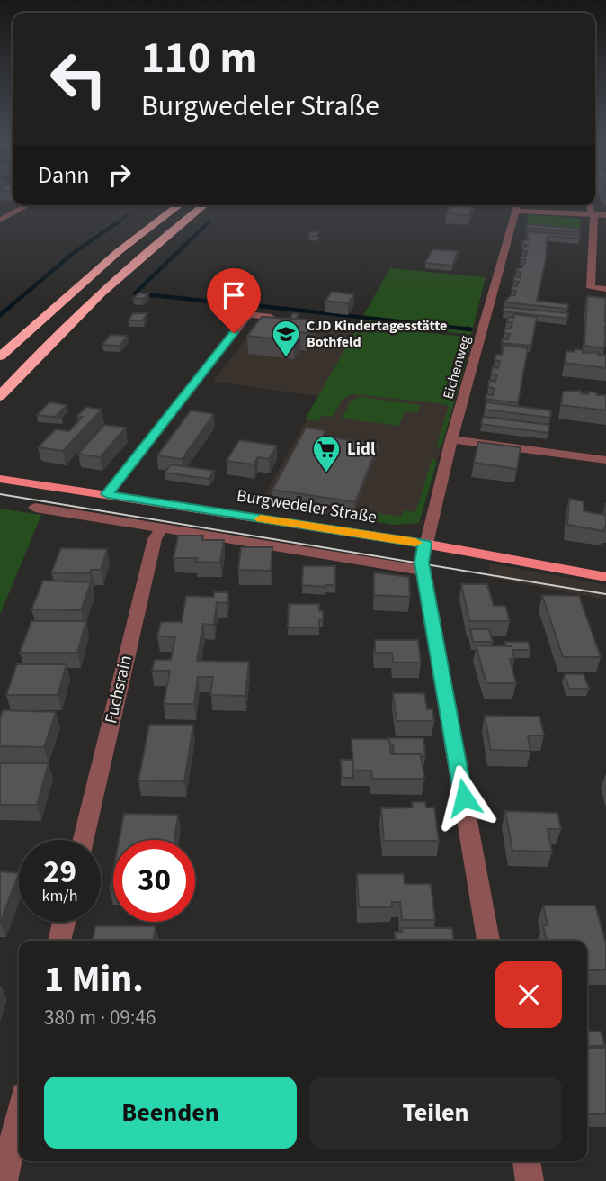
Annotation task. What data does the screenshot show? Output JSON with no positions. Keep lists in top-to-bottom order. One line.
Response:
{"streets":{"main road":["Burgwedeler Straße"],"street":["Eichenweg","Fuchsrain"]},"crossings":[["Eichenweg","Burgwedeler Straße"]],"places":{"school or university":["CJD Kindertagesstätte Bothfeld"],"supermarket":["Lidl"]},"page":{"turn":["110 m","Burgwedeler Straße"],"then":"Dann","speed":"29 km/h","limit":"30","heading":["1 Min.","380 m · 09:46"],"buttons":["Beenden","Teilen"]}}
